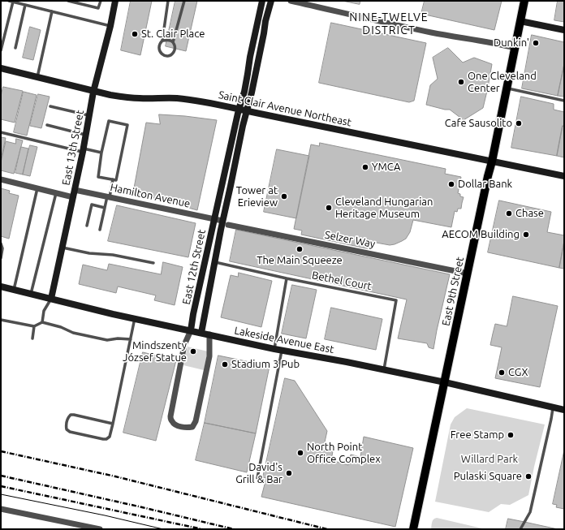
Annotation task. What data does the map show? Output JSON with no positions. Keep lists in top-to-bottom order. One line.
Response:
{"streets":{"main road":["East 9th Street"],"street":["Saint Clair Avenue Northeast","East 13th Street","Hamilton Avenue","Selzer Way","East 12th Street","Lakeside Avenue East"],"lane":["Bethel Court"]},"crossings":[["Saint Clair Avenue Northeast","East 13th Street"],["Saint Clair Avenue Northeast","East 12th Street"],["Saint Clair Avenue Northeast","East 9th Street"],["East 13th Street","Hamilton Avenue"],["East 13th Street","Lakeside Avenue East"],["Hamilton Avenue","Selzer Way"],["Hamilton Avenue","East 12th Street"],["Selzer Way","East 12th Street"],["Selzer Way","East 9th Street"],["East 12th Street","Bethel Court"],["East 12th Street","Lakeside Avenue East"],["Bethel Court","Lakeside Avenue East"],["East 9th Street","Lakeside Avenue East"]],"districts":["NINE-TWELVE DISTRICT"],"parks":["Willard Park"],"places":["St. Clair Place","Dunkin'","One Cleveland Center","Cafe Sausolito","YMCA","Dollar Bank","Tower at Erieview","Cleveland Hungarian Heritage Museum","Chase","AECOM Building","The Main Squeeze","Mindszenty József Statue","Stadium 3 Pub","CGX","Free Stamp","North Point Office Complex","David's Grill & Bar","Pulaski Square"]}
